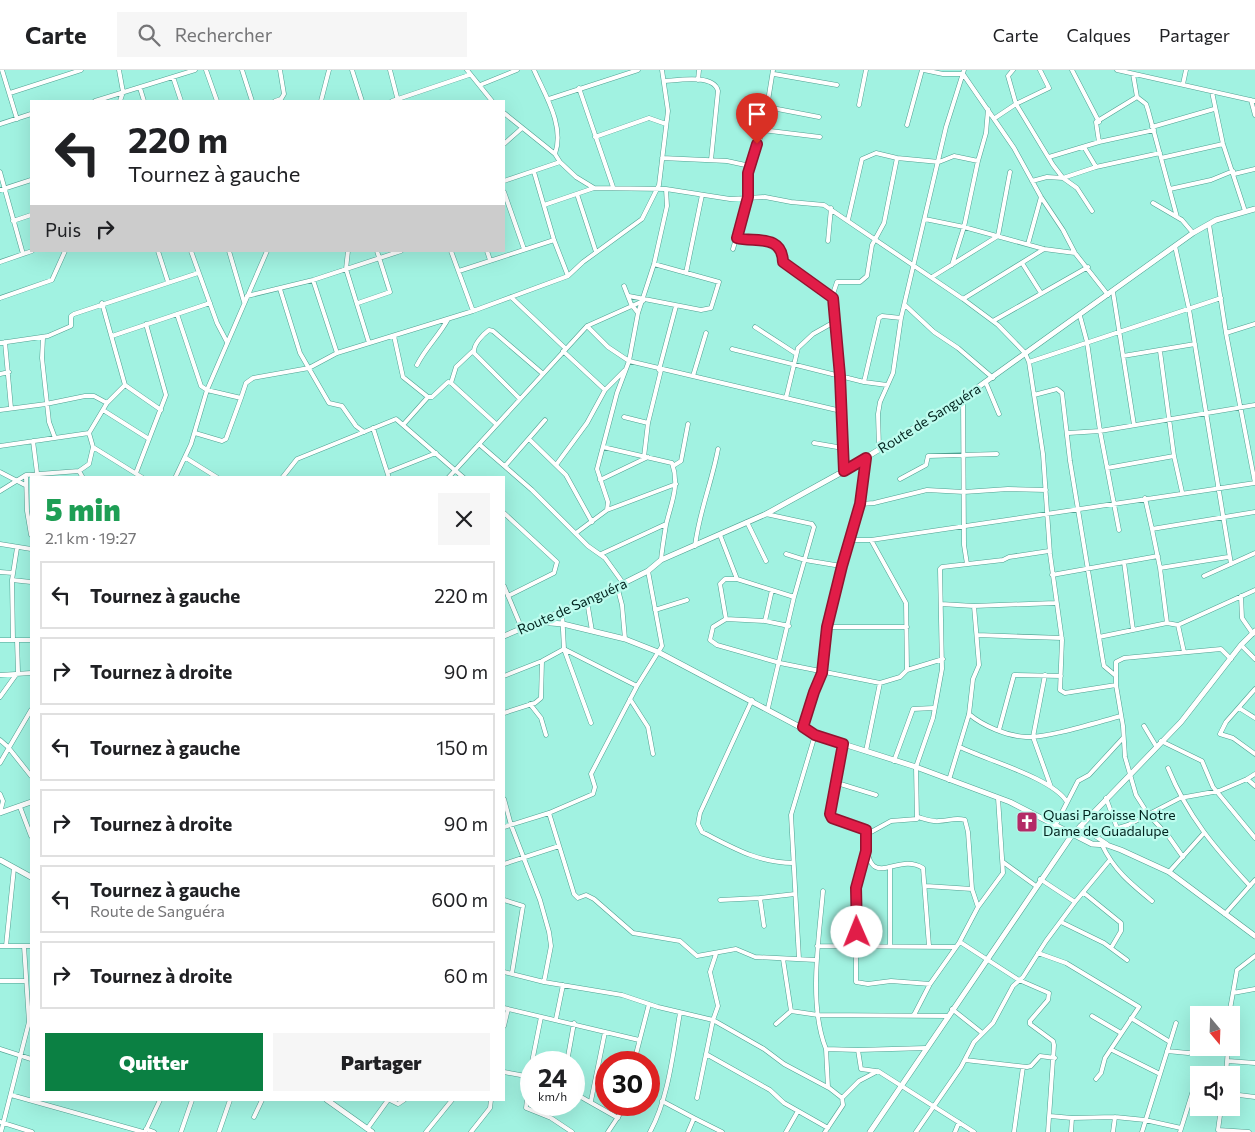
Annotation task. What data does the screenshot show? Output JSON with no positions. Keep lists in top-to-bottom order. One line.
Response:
{"streets":{"street":["Route de Sanguéra"]},"places":{"church":["Quasi Paroisse Notre Dame de Guadalupe"]},"north":"bottom","page":{"header":"Carte","search":"Rechercher","nav":["Carte","Calques","Partager"],"turn":["220 m","Tournez à gauche"],"then":"Puis","heading":["5 min","2.1 km · 19:27"],"list":[{"name":"Tournez à gauche","value":"220 m"},{"name":"Tournez à droite","value":"90 m"},{"name":"Tournez à gauche","value":"150 m"},{"name":"Tournez à droite","value":"90 m"},{"name":"Tournez à gauche","note":"Route de Sanguéra","value":"600 m"},{"name":"Tournez à droite","value":"60 m"}],"buttons":["Quitter","Partager"],"speed":"24 km/h","limit":"30"}}
